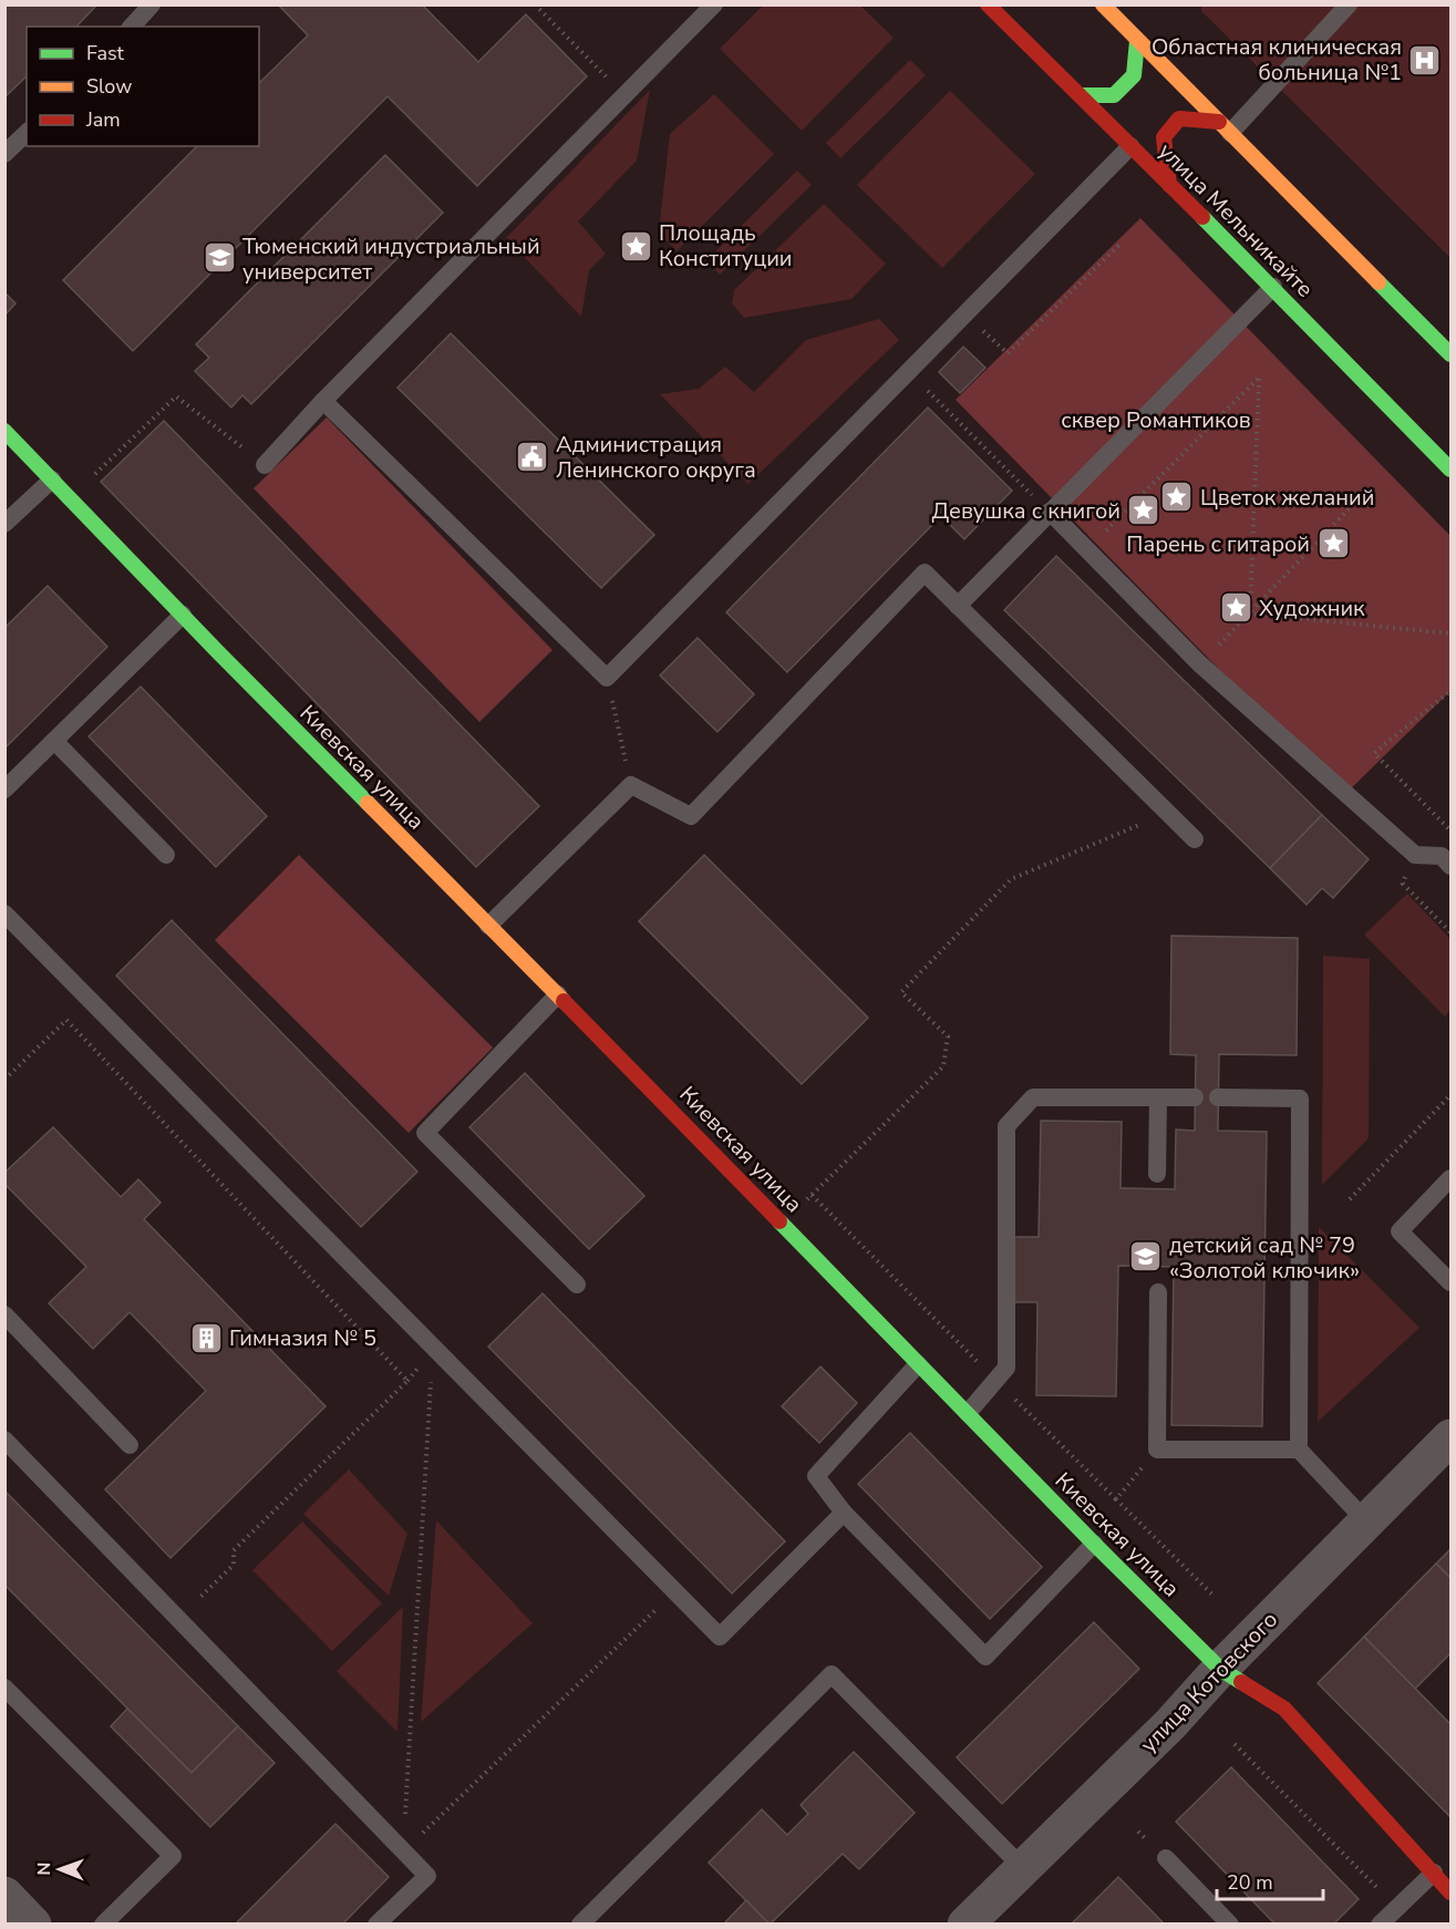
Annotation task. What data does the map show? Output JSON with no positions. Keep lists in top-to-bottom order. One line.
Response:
{"streets":{"street":["улица Мельникайте","Киевская улица","улица Котовского"]},"crossings":[["Киевская улица","улица Котовского"]],"parks":["сквер Романтиков"],"places":{"hospital":["Областная клиническая больница №1"],"place":["Площадь Конституции","Цветок желаний","Девушка с книгой","Парень с гитарой","Художник"],"school or university":["Тюменский индустриальный университет","детский сад № 79 «Золотой ключик»"],"public building":["Администрация Ленинского округа"],"building":["Гимназия № 5"]},"legend":["Fast","Slow","Jam"],"scale_bar":"20 m","north":"left"}
